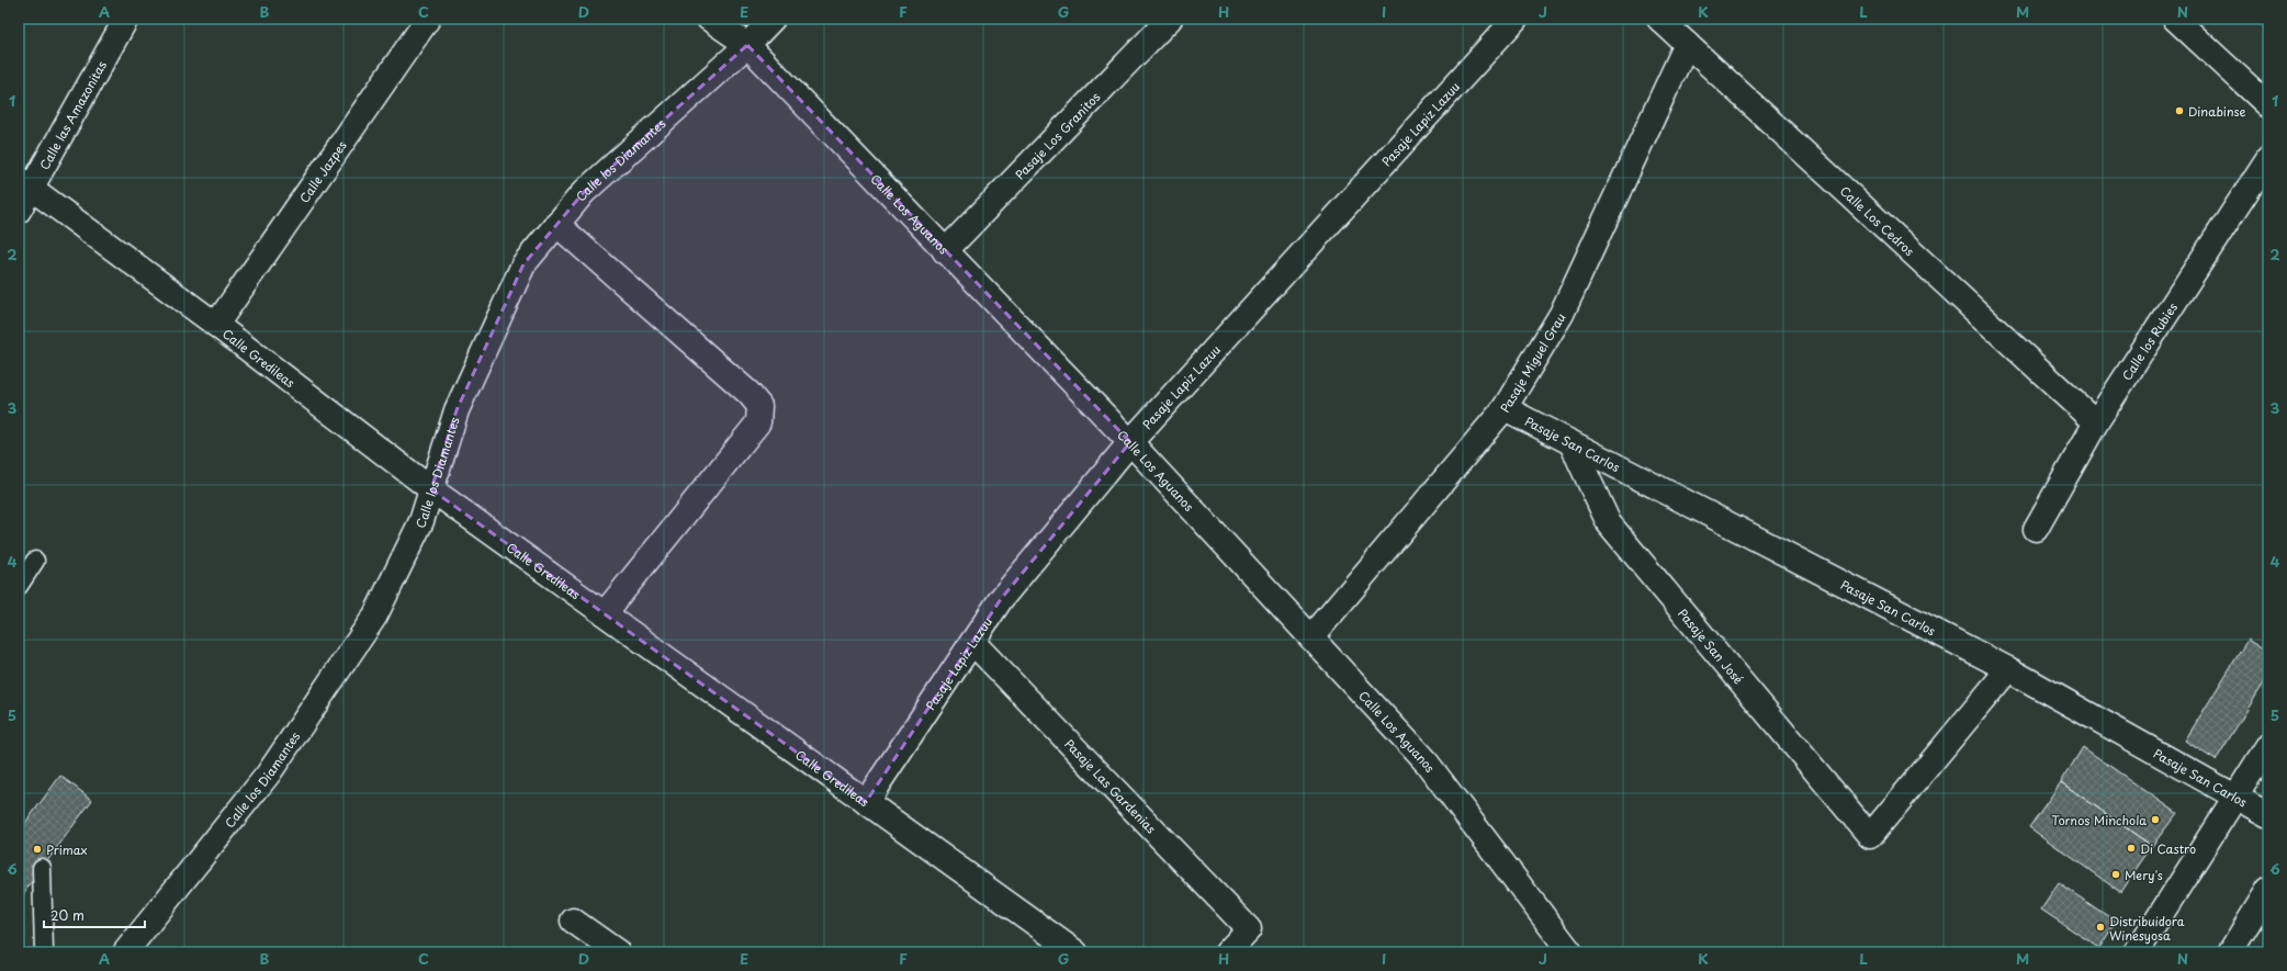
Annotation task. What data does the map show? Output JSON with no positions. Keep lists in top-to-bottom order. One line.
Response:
{"streets":{"street":["Calle las Amazonitas","Pasaje Lapiz Lazuu","Pasaje Los Granitos","Calle los Diamantes","Calle Jazpes","Calle Los Aguanos","Calle Los Cedros","Calle los Rubies","Calle Gredileas","Pasaje Miguel Grau","Pasaje San Carlos","Pasaje San José","Pasaje Las Gardenias"]},"crossings":[["Calle las Amazonitas","Calle Gredileas"],["Pasaje Lapiz Lazuu","Calle Los Aguanos"],["Pasaje Lapiz Lazuu","Calle Gredileas"],["Pasaje Lapiz Lazuu","Pasaje Las Gardenias"],["Pasaje Los Granitos","Calle Los Aguanos"],["Calle los Diamantes","Calle Los Aguanos"],["Calle los Diamantes","Calle Gredileas"],["Calle Jazpes","Calle Gredileas"],["Calle Los Aguanos","Pasaje Miguel Grau"],["Calle Los Cedros","Calle los Rubies"],["Calle Los Cedros","Pasaje Miguel Grau"],["Pasaje Miguel Grau","Pasaje San Carlos"],["Pasaje San Carlos","Pasaje San José"]],"places":["Dinabinse","Tornos Minchola","Di Castro","Primax","Mery's","Distribuidora Winesyosa"],"scale_bar":"20 m","grid":{"columns":["A","B","C","D","E","F","G","H","I","J","K","L","M","N"],"rows":["1","2","3","4","5","6"]}}
